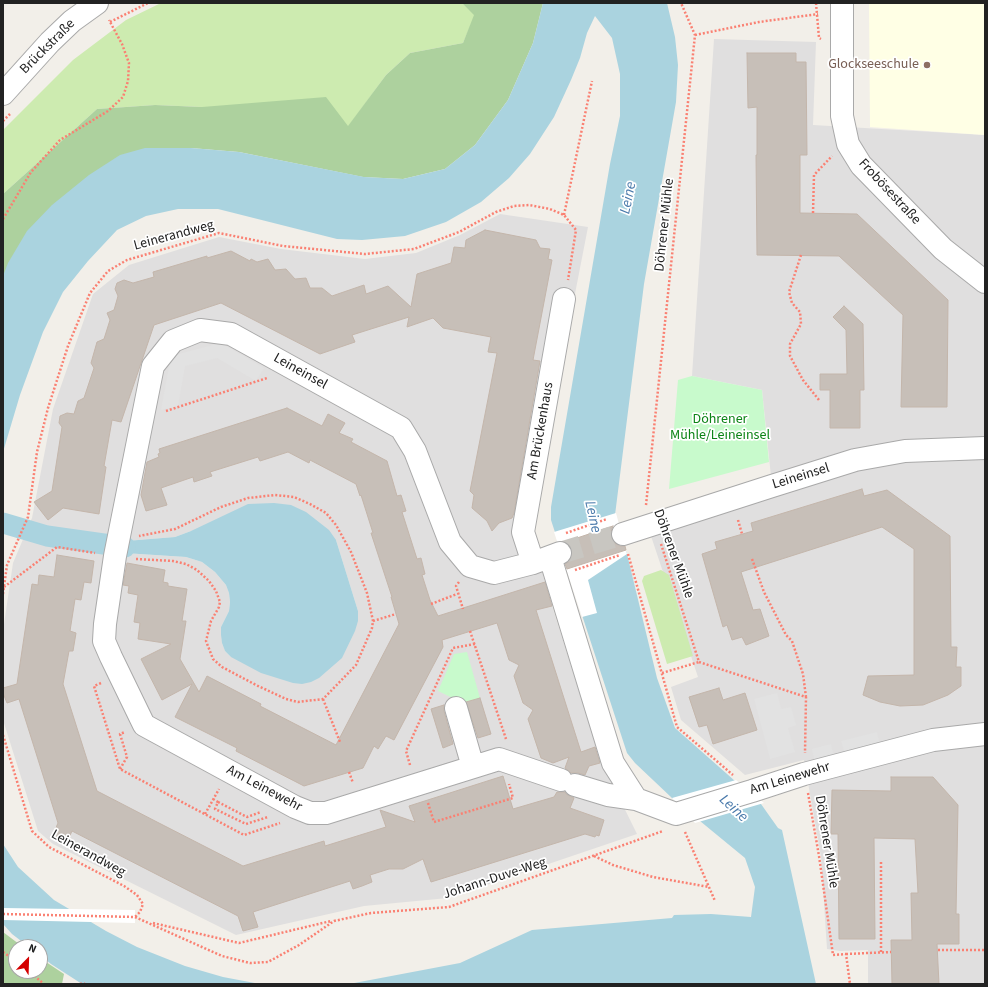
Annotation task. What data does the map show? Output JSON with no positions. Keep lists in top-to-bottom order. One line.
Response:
{"streets":{"street":["Brückstraße","Frobösestraße","Leineinsel","Am Brückenhaus","Am Leinewehr"],"path":["Döhrener Mühle","Leinerandweg","Johann-Duve-Weg"]},"crossings":[["Döhrener Mühle","Leineinsel"],["Döhrener Mühle","Am Leinewehr"],["Leinerandweg","Johann-Duve-Weg"],["Leineinsel","Am Brückenhaus"],["Leineinsel","Am Leinewehr"],["Am Brückenhaus","Am Leinewehr"],["Am Leinewehr","Johann-Duve-Weg"]],"water":["Leine"],"parks":["Döhrener Mühle/Leineinsel"],"places":["Glockseeschule"],"north":"top right"}
